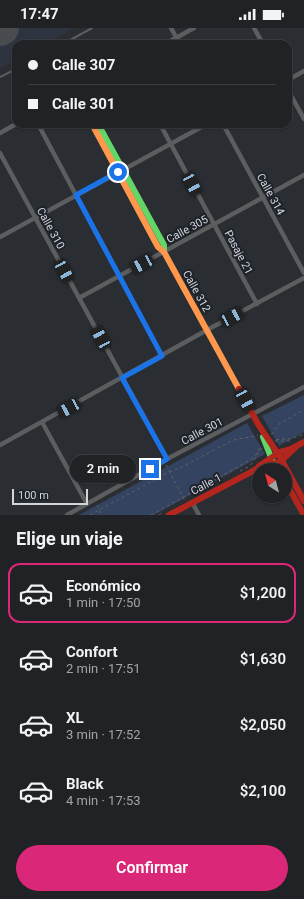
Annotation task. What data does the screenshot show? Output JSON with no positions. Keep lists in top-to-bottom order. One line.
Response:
{"streets":{"street":["Calle 314","Calle 310","Calle 305","Pasaje 21","Calle 312","Calle 301","Calle 1"]},"crossings":[["Calle 314","Calle 305"],["Calle 310","Calle 305"],["Calle 310","Calle 301"],["Calle 305","Pasaje 21"],["Calle 305","Calle 312"],["Calle 312","Calle 301"]],"scale_bar":"100 m","north":"top left","page":{"status":"17:47","banner":["Calle 307","Calle 301"],"bubble":"2 min","scale":"100 m","heading":"Elige un viaje","list":[{"name":"Económico","note":"1 min · 17:50","value":"$1,200"},{"name":"Confort","note":"2 min · 17:51","value":"$1,630"},{"name":"XL","note":"3 min · 17:52","value":"$2,050"},{"name":"Black","note":"4 min · 17:53","value":"$2,100"}],"buttons":"Confirmar"}}
